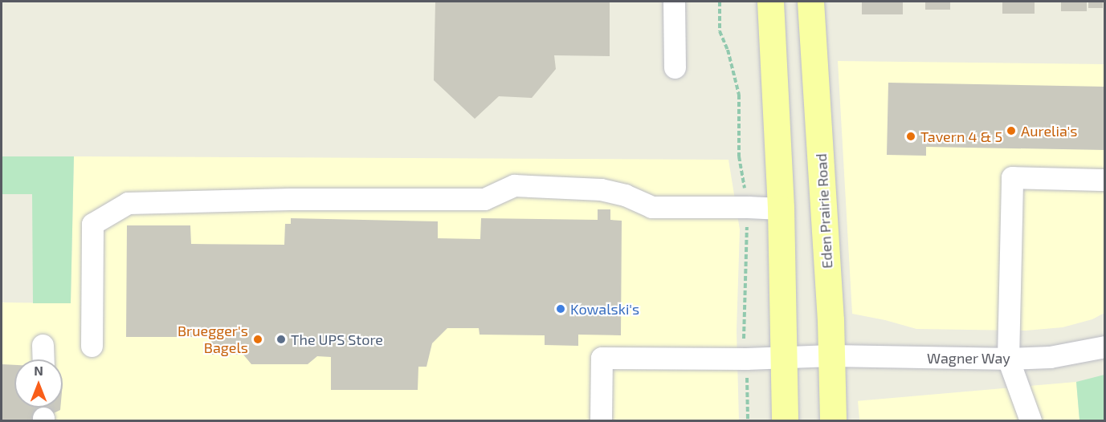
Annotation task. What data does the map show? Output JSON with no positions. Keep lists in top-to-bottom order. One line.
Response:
{"streets":{"main road":["Eden Prairie Road"],"street":["Wagner Way"]},"crossings":[["Eden Prairie Road","Wagner Way"]],"places":["Aurelia's","Tavern 4 & 5","Kowalski's","Bruegger's Bagels","The UPS Store"],"north":"top"}
